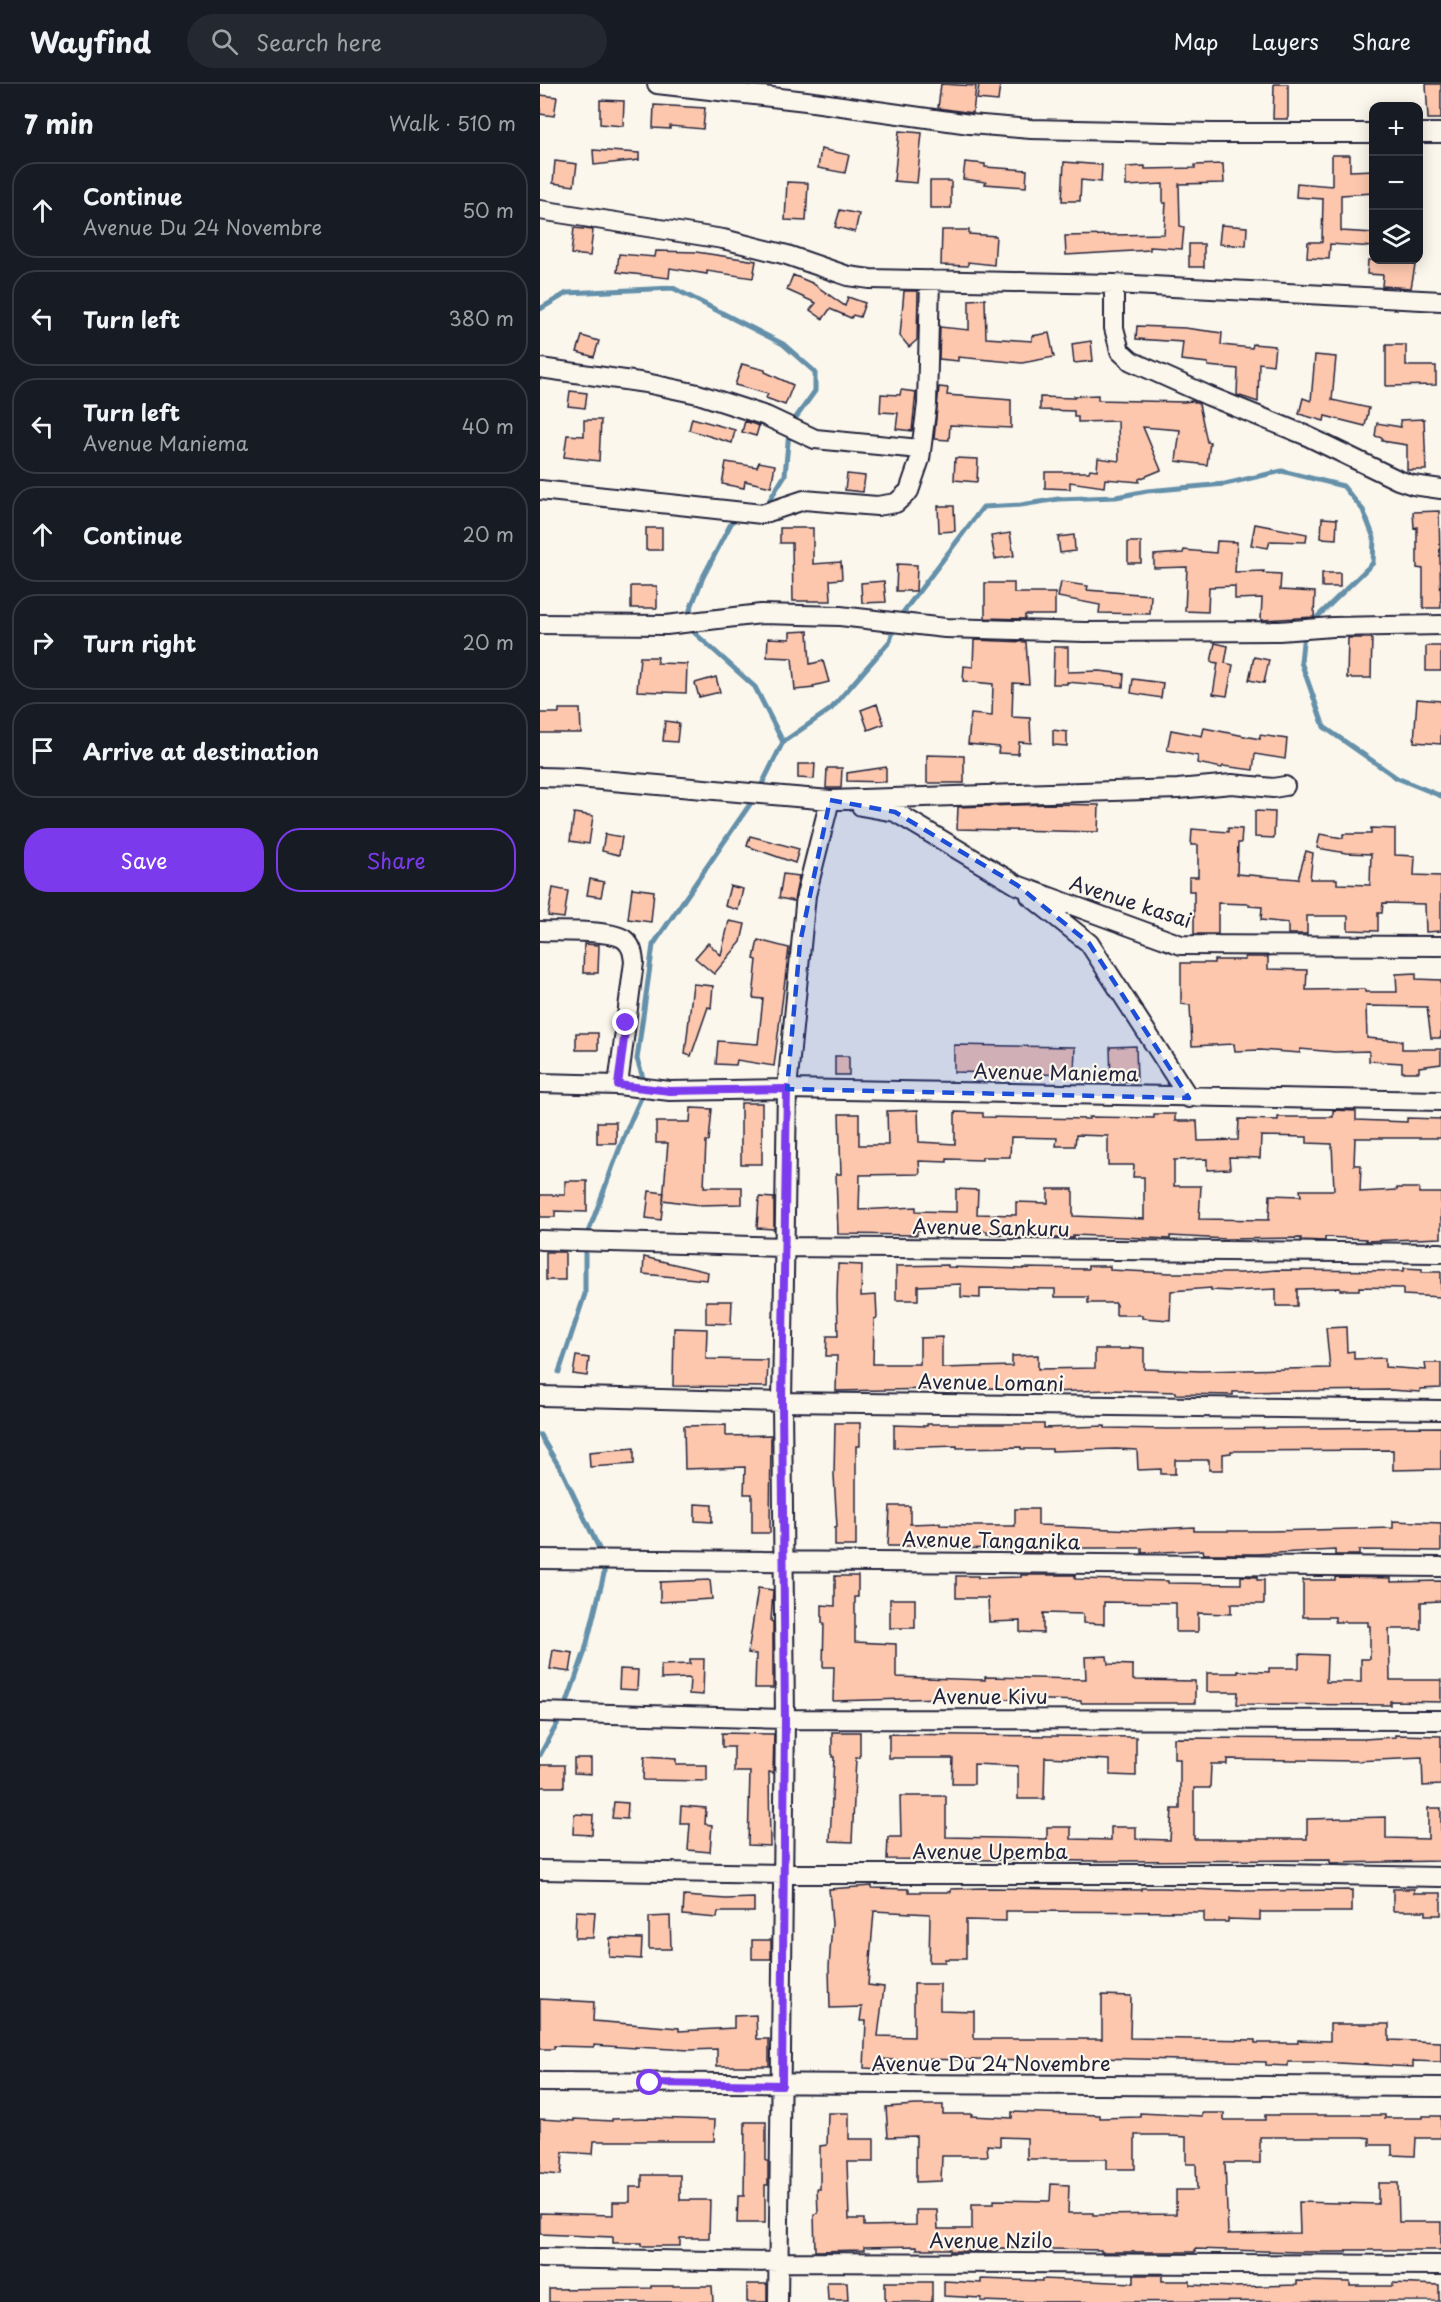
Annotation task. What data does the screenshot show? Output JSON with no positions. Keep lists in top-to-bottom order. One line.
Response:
{"streets":{"street":["Avenue kasai","Avenue Maniema","Avenue Sankuru","Avenue Lomani","Avenue Tanganika","Avenue Kivu","Avenue Upemba","Avenue Du 24 Novembre","Avenue Nzilo"]},"page":{"header":"Wayfind","search":"Search here","nav":["Map","Layers","Share"],"heading":["7 min","Walk · 510 m"],"map_buttons":["+","−"],"list":[["Continue","Avenue Du 24 Novembre","50 m"],["Turn left","380 m"],["Turn left","Avenue Maniema","40 m"],["Continue","20 m"],["Turn right","20 m"],"Arrive at destination"],"buttons":["Save","Share"]}}
